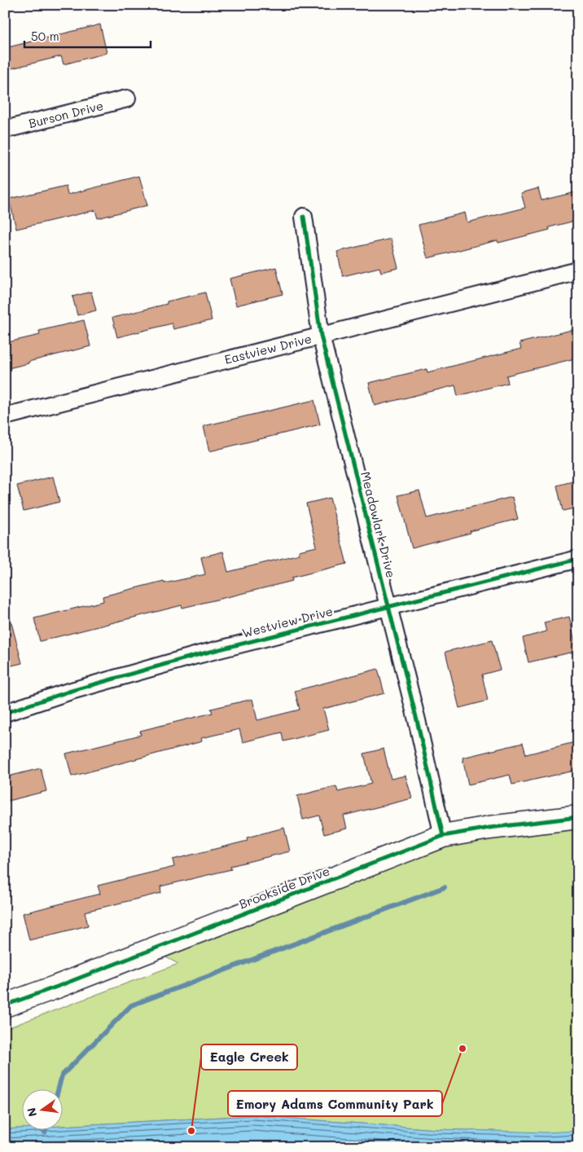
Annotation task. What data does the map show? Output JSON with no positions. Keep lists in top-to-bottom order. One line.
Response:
{"streets":{"street":["Burson Drive","Eastview Drive","Meadowlark Drive","Westview Drive","Brookside Drive"]},"crossings":[["Eastview Drive","Meadowlark Drive"],["Meadowlark Drive","Westview Drive"],["Meadowlark Drive","Brookside Drive"]],"places":["Emory Adams Community Park","Eagle Creek"],"scale_bar":"50 m","north":"left"}
